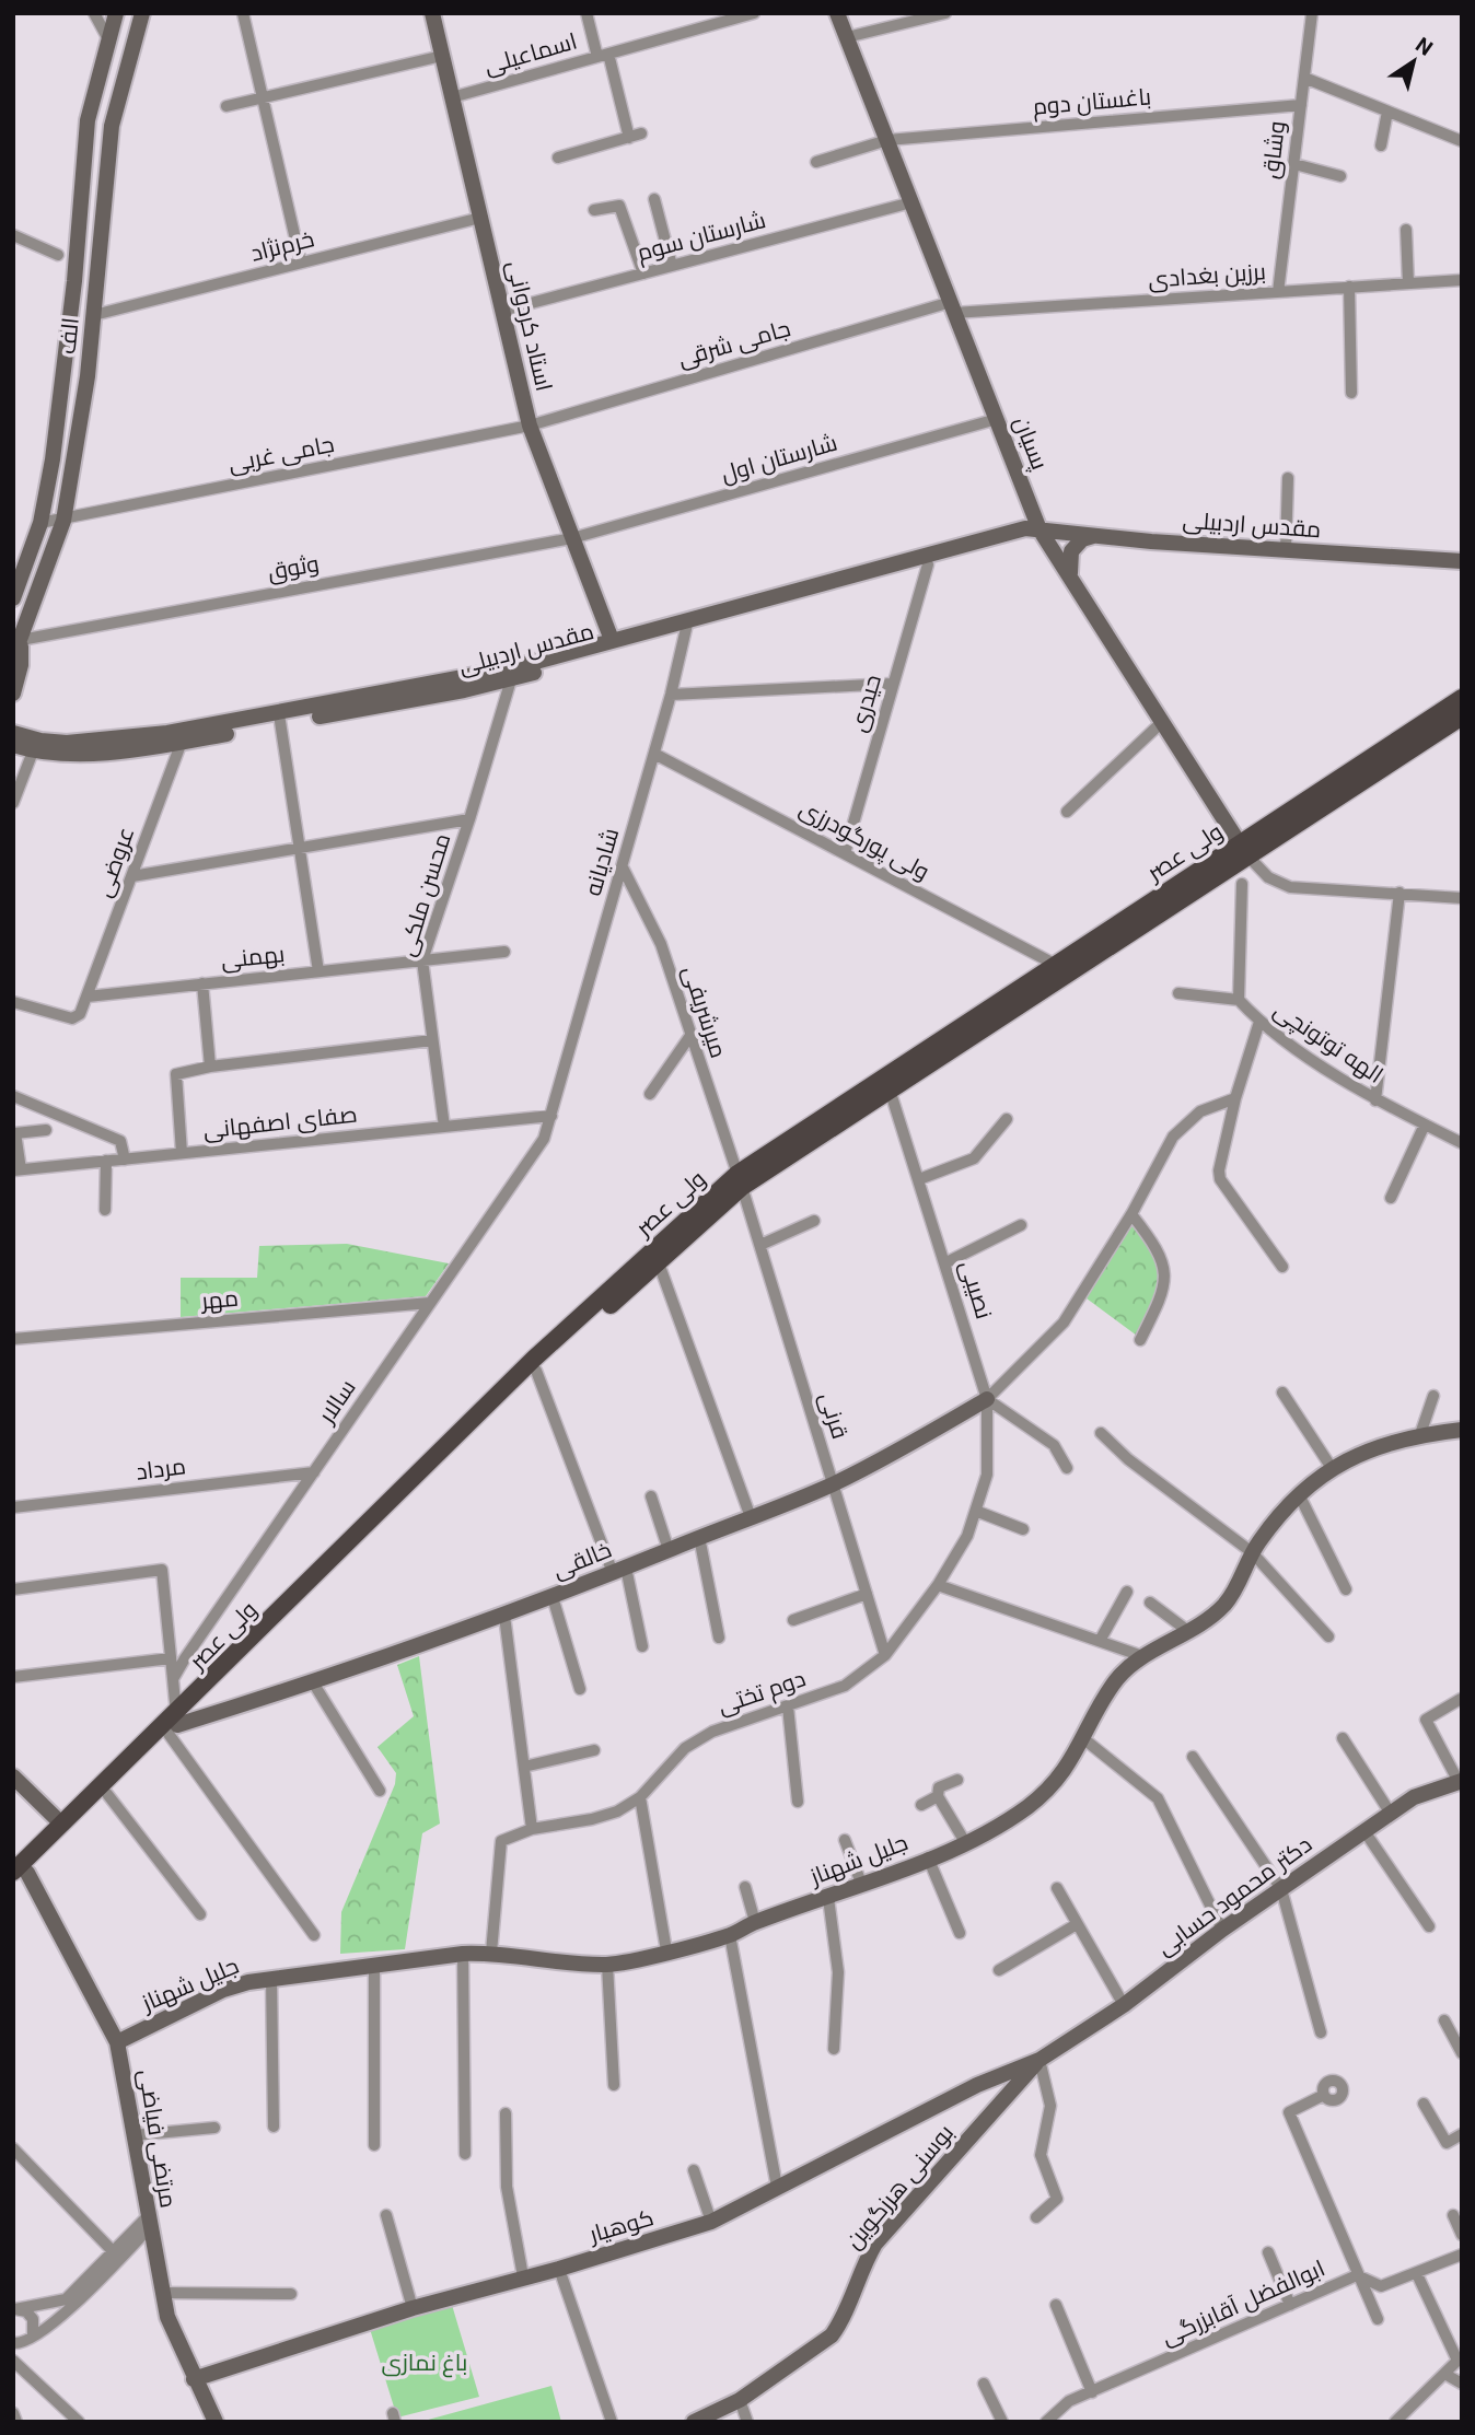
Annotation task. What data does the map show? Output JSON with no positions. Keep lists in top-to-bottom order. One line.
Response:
{"streets":{"main road":["ولی عصر"],"street":["اسماعیلی","باغستان دوم","وشاق","شارستان سوم","خرم‌نژاد","برزین بغدادی","استاد کردوانی","الف","جامی شرقی","پسیان","جامی غربی","شارستان اول","مقدس اردبیلی","وثوق","حیدری","ولی پورگودرزی","عروضی","شادیانه","محسن ملکی","بهمنی","میرشریفی","الهه توتونچی","صفای اصفهانی","نصیبی","مهر","سالار","قرنی","مرداد","خالقی","دوم تختی","جلیل شهناز","دکتر محمود حسابی","مرتضی فیاضی","بوسنی هرزگوین","کوهیار","ابوالفضل آقابزرگی"]},"crossings":[["اسماعیلی","استاد کردوانی"],["باغستان دوم","وشاق"],["باغستان دوم","پسیان"],["وشاق","برزین بغدادی"],["شارستان سوم","استاد کردوانی"],["شارستان سوم","پسیان"],["خرم‌نژاد","استاد کردوانی"],["خرم‌نژاد","الف"],["برزین بغدادی","جامی شرقی"],["برزین بغدادی","پسیان"],["استاد کردوانی","جامی شرقی"],["استاد کردوانی","جامی غربی"],["استاد کردوانی","شارستان اول"],["استاد کردوانی","مقدس اردبیلی"],["استاد کردوانی","وثوق"],["الف","جامی غربی"],["الف","وثوق"],["جامی شرقی","پسیان"],["جامی شرقی","جامی غربی"],["پسیان","شارستان اول"],["پسیان","مقدس اردبیلی"],["پسیان","ولی عصر"],["شارستان اول","وثوق"],["مقدس اردبیلی","حیدری"],["مقدس اردبیلی","عروضی"],["مقدس اردبیلی","شادیانه"],["مقدس اردبیلی","محسن ملکی"],["حیدری","ولی پورگودرزی"],["ولی پورگودرزی","ولی عصر"],["ولی پورگودرزی","شادیانه"],["ولی عصر","میرشریفی"],["ولی عصر","نصیبی"],["ولی عصر","قرنی"],["ولی عصر","خالقی"],["ولی عصر","مرتضی فیاضی"],["عروضی","بهمنی"],["شادیانه","میرشریفی"],["شادیانه","صفای اصفهانی"],["شادیانه","سالار"],["محسن ملکی","بهمنی"],["محسن ملکی","صفای اصفهانی"],["میرشریفی","قرنی"],["صفای اصفهانی","سالار"],["نصیبی","خالقی"],["نصیبی","دوم تختی"],["مهر","سالار"],["سالار","مرداد"],["قرنی","خالقی"],["قرنی","دوم تختی"],["خالقی","دوم تختی"],["دوم تختی","جلیل شهناز"],["جلیل شهناز","مرتضی فیاضی"],["دکتر محمود حسابی","بوسنی هرزگوین"],["دکتر محمود حسابی","کوهیار"],["مرتضی فیاضی","کوهیار"],["بوسنی هرزگوین","کوهیار"]],"parks":["باغ نمازی"],"north":"top right"}
